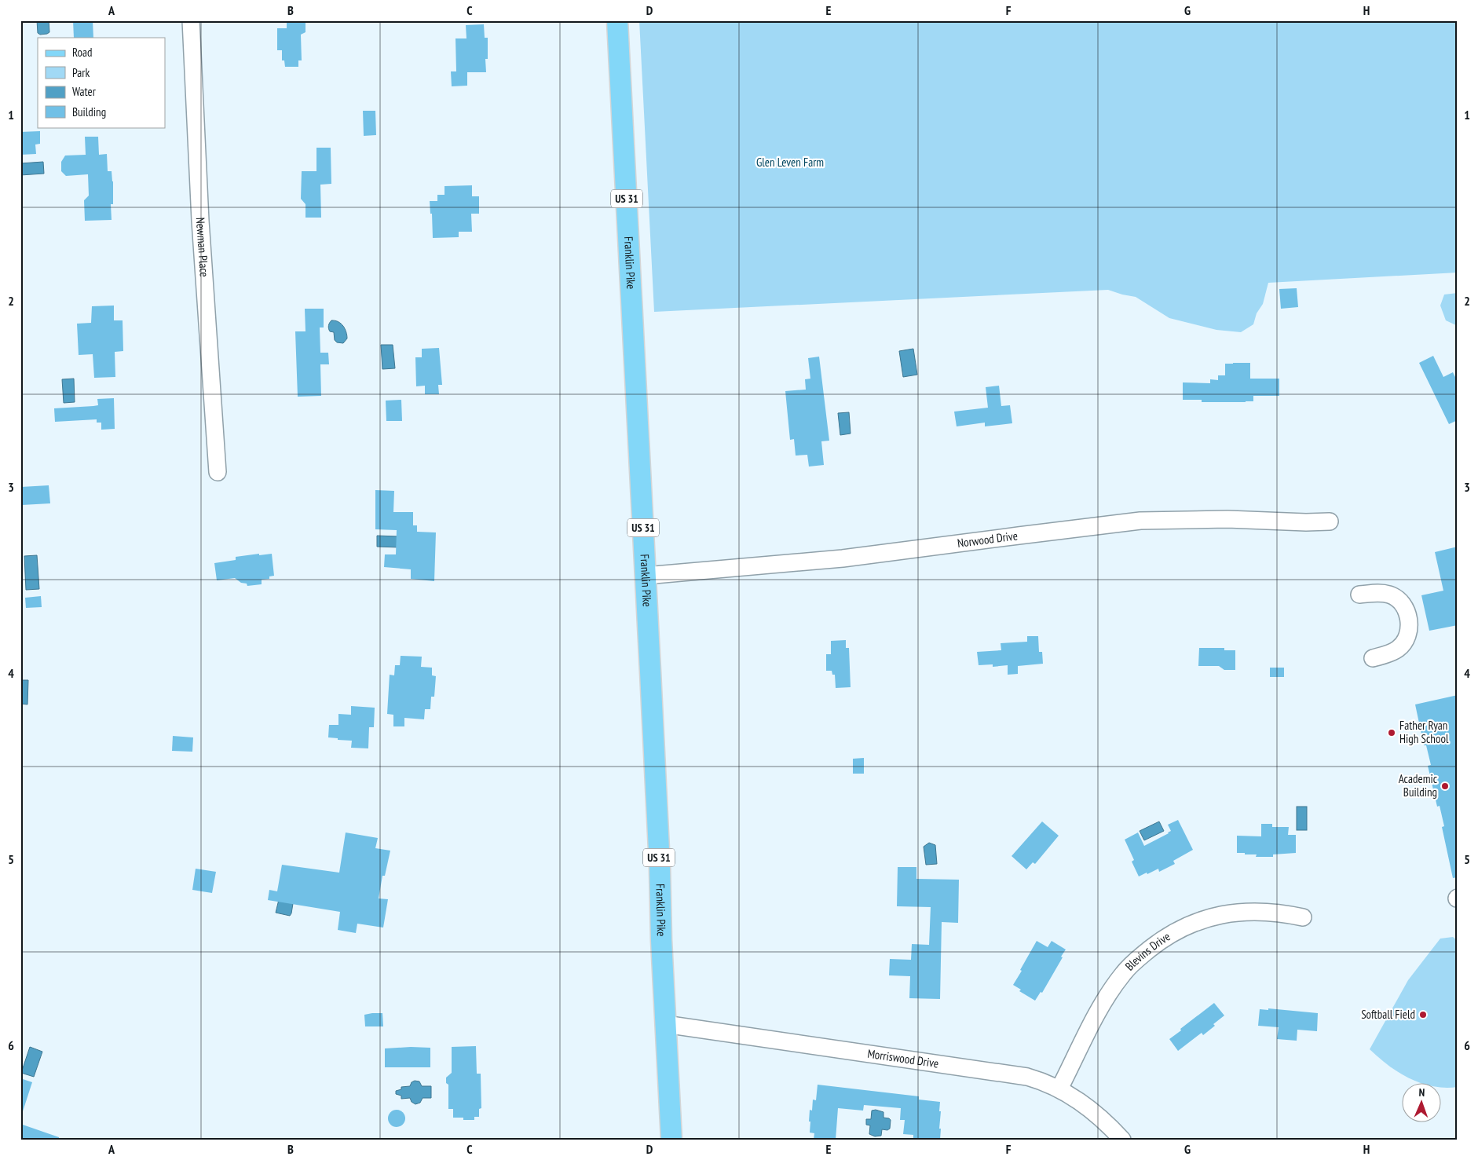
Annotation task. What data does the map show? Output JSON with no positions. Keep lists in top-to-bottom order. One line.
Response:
{"streets":{"main road":["US 31","Franklin Pike"],"street":["Newman Place","Norwood Drive","Blevins Drive","Morriswood Drive"]},"crossings":[["Franklin Pike","Norwood Drive"],["Franklin Pike","Morriswood Drive"],["Blevins Drive","Morriswood Drive"]],"parks":["Glen Leven Farm"],"places":["Father Ryan High School","Academic Building","Softball Field"],"legend":["Road","Park","Water","Building"],"north":"top","grid":{"columns":["A","B","C","D","E","F","G","H"],"rows":["1","2","3","4","5","6"]}}
